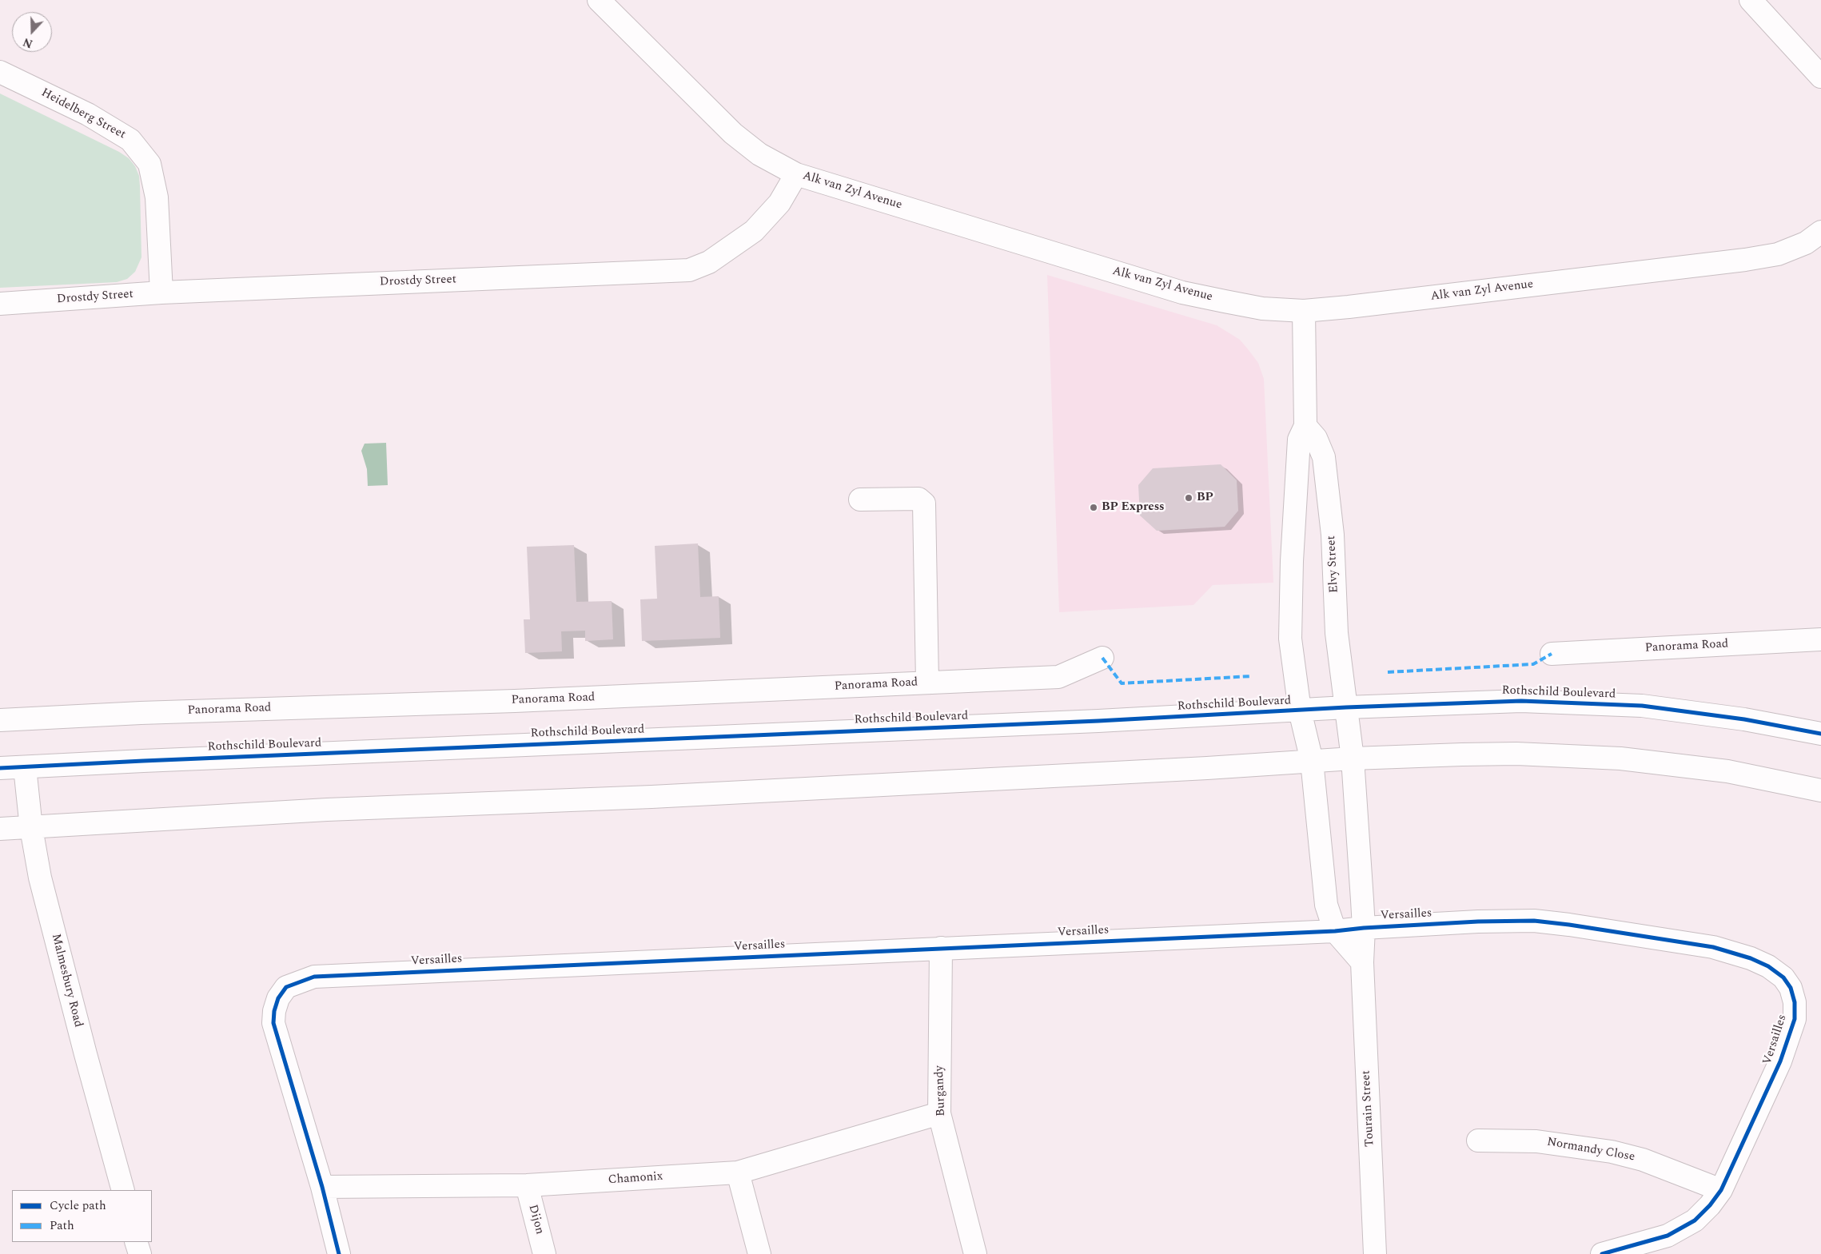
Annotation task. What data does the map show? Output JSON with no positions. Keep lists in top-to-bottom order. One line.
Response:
{"streets":{"street":["Heidelberg Street","Alk van Zyl Avenue","Drostdy Street","Elvy Street","Panorama Road","Rothschild Boulevard","Versailles","Malmesbury Road","Burgandy","Tourain Street","Normandy Close","Chamonix","Dijon"]},"crossings":[["Heidelberg Street","Drostdy Street"],["Alk van Zyl Avenue","Drostdy Street"],["Elvy Street","Rothschild Boulevard"],["Elvy Street","Tourain Street"],["Rothschild Boulevard","Malmesbury Road"],["Versailles","Burgandy"],["Versailles","Tourain Street"],["Versailles","Normandy Close"],["Versailles","Chamonix"],["Burgandy","Chamonix"],["Chamonix","Dijon"]],"places":["BP","BP Express"],"legend":["Cycle path","Path"],"north":"bottom"}
